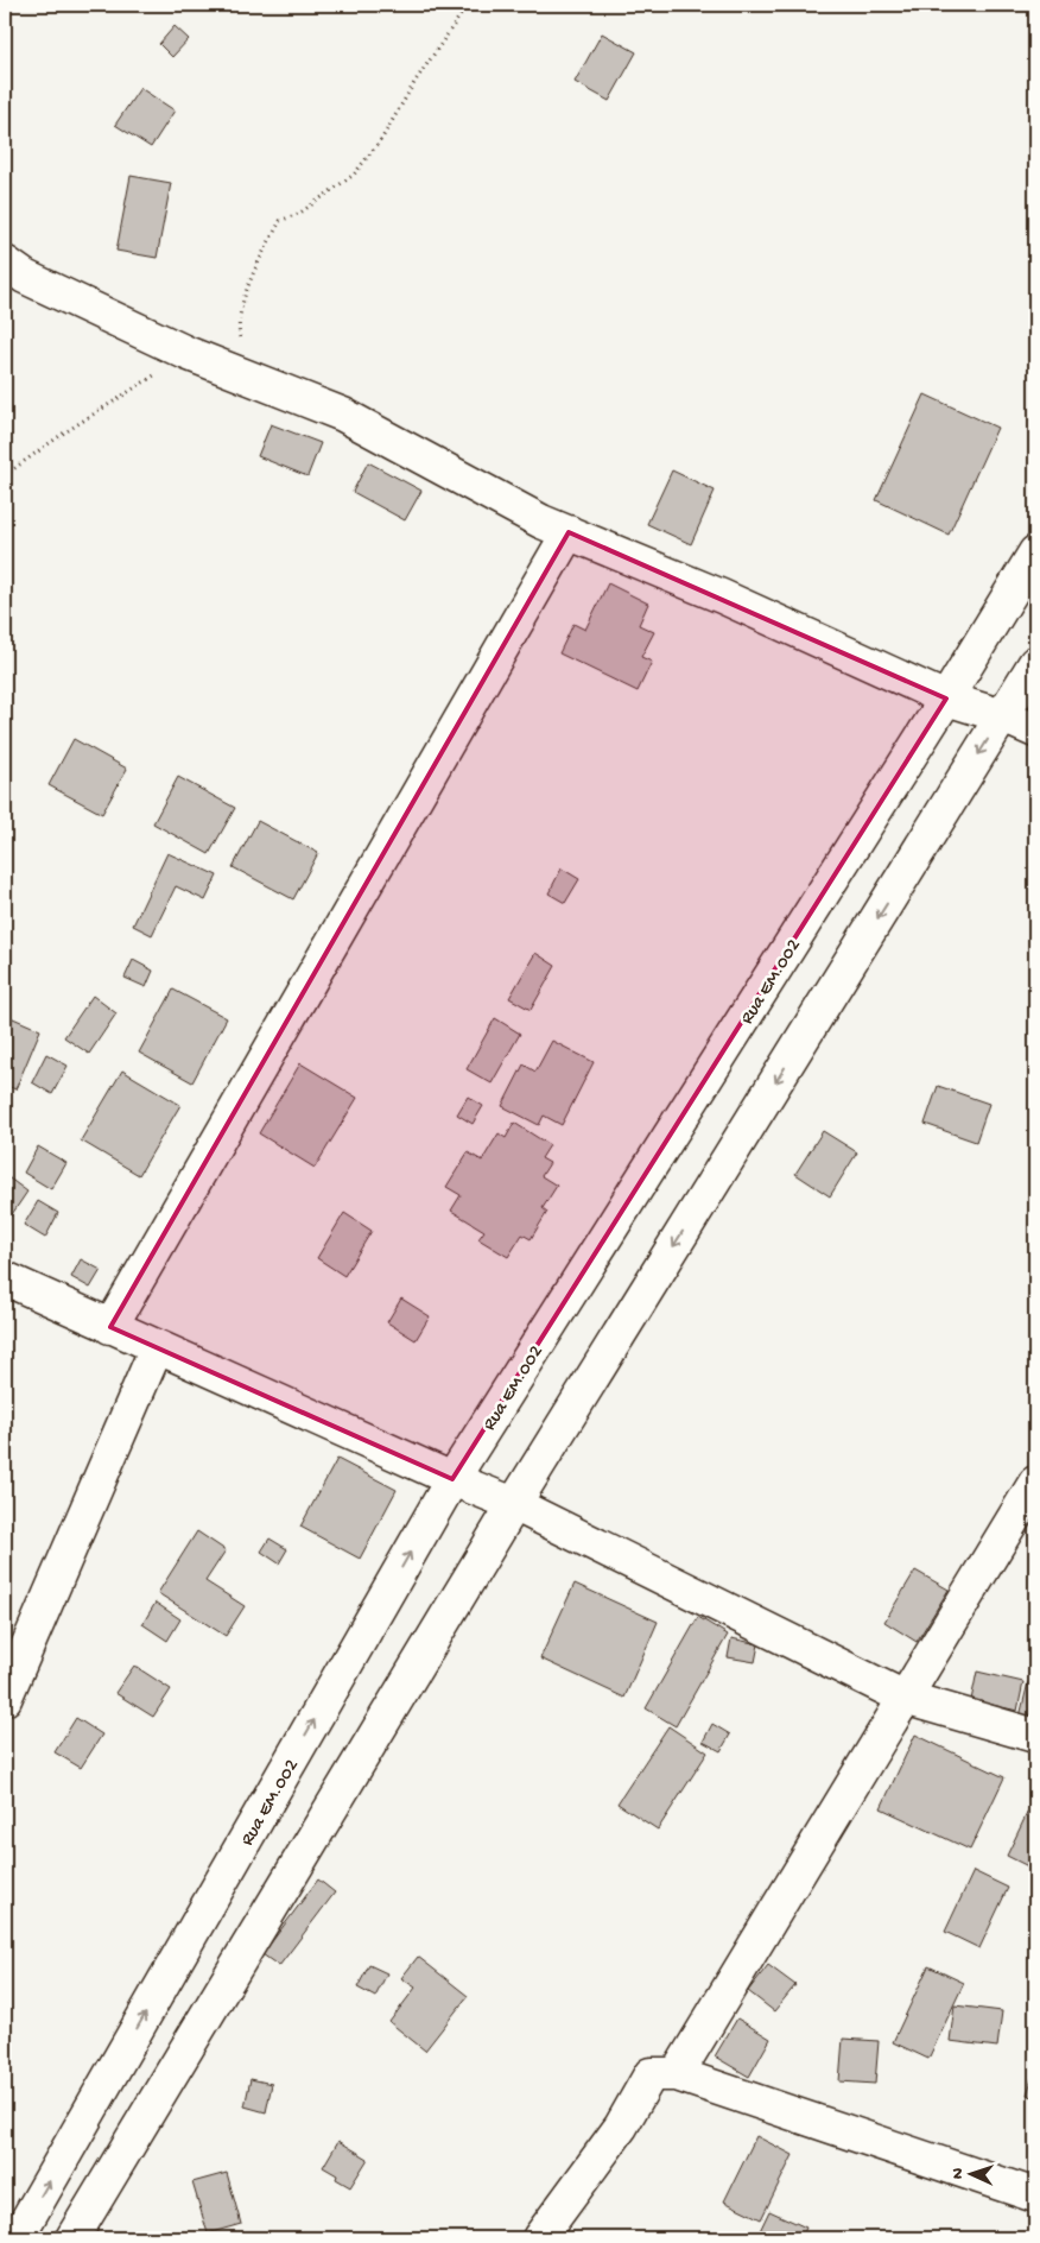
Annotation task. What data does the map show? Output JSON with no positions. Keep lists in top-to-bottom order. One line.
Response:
{"streets":{"street":["Rua EM.002"]},"north":"left"}
